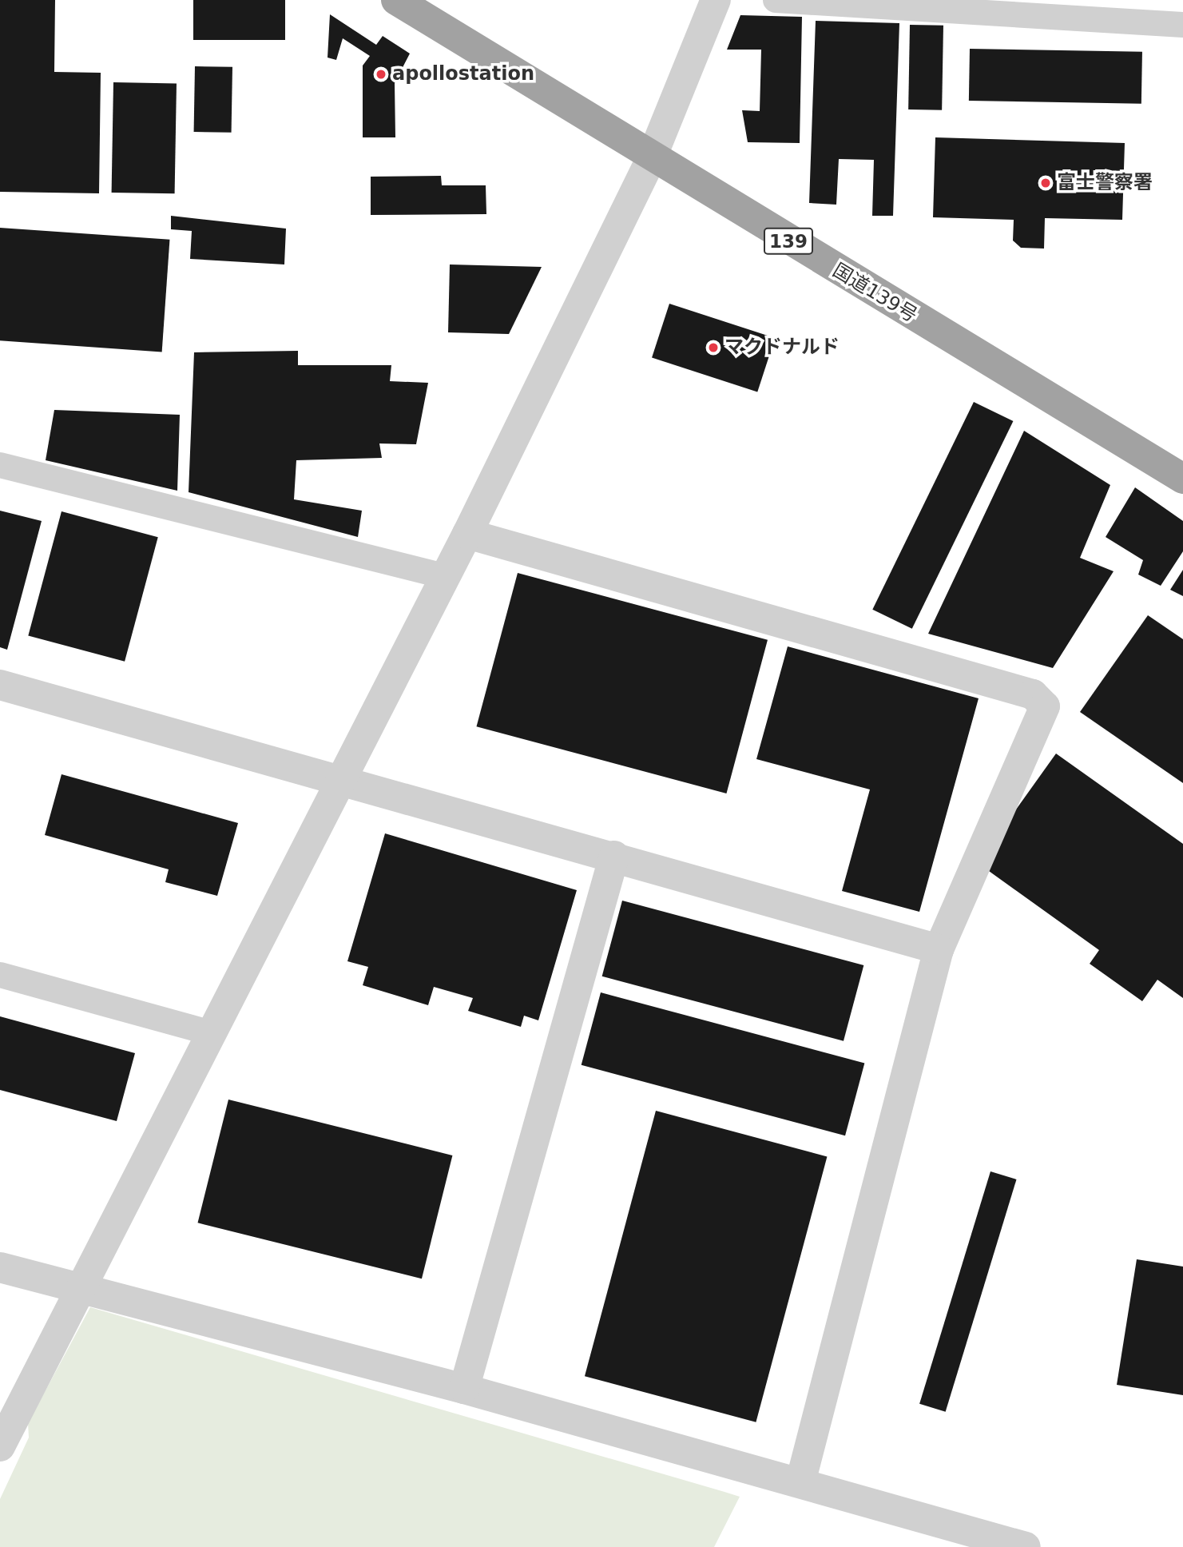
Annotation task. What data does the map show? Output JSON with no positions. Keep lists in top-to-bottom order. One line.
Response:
{"streets":{"highway":["139","国道139号"]},"places":["apollostation","富士警察署","マクドナルド"]}
